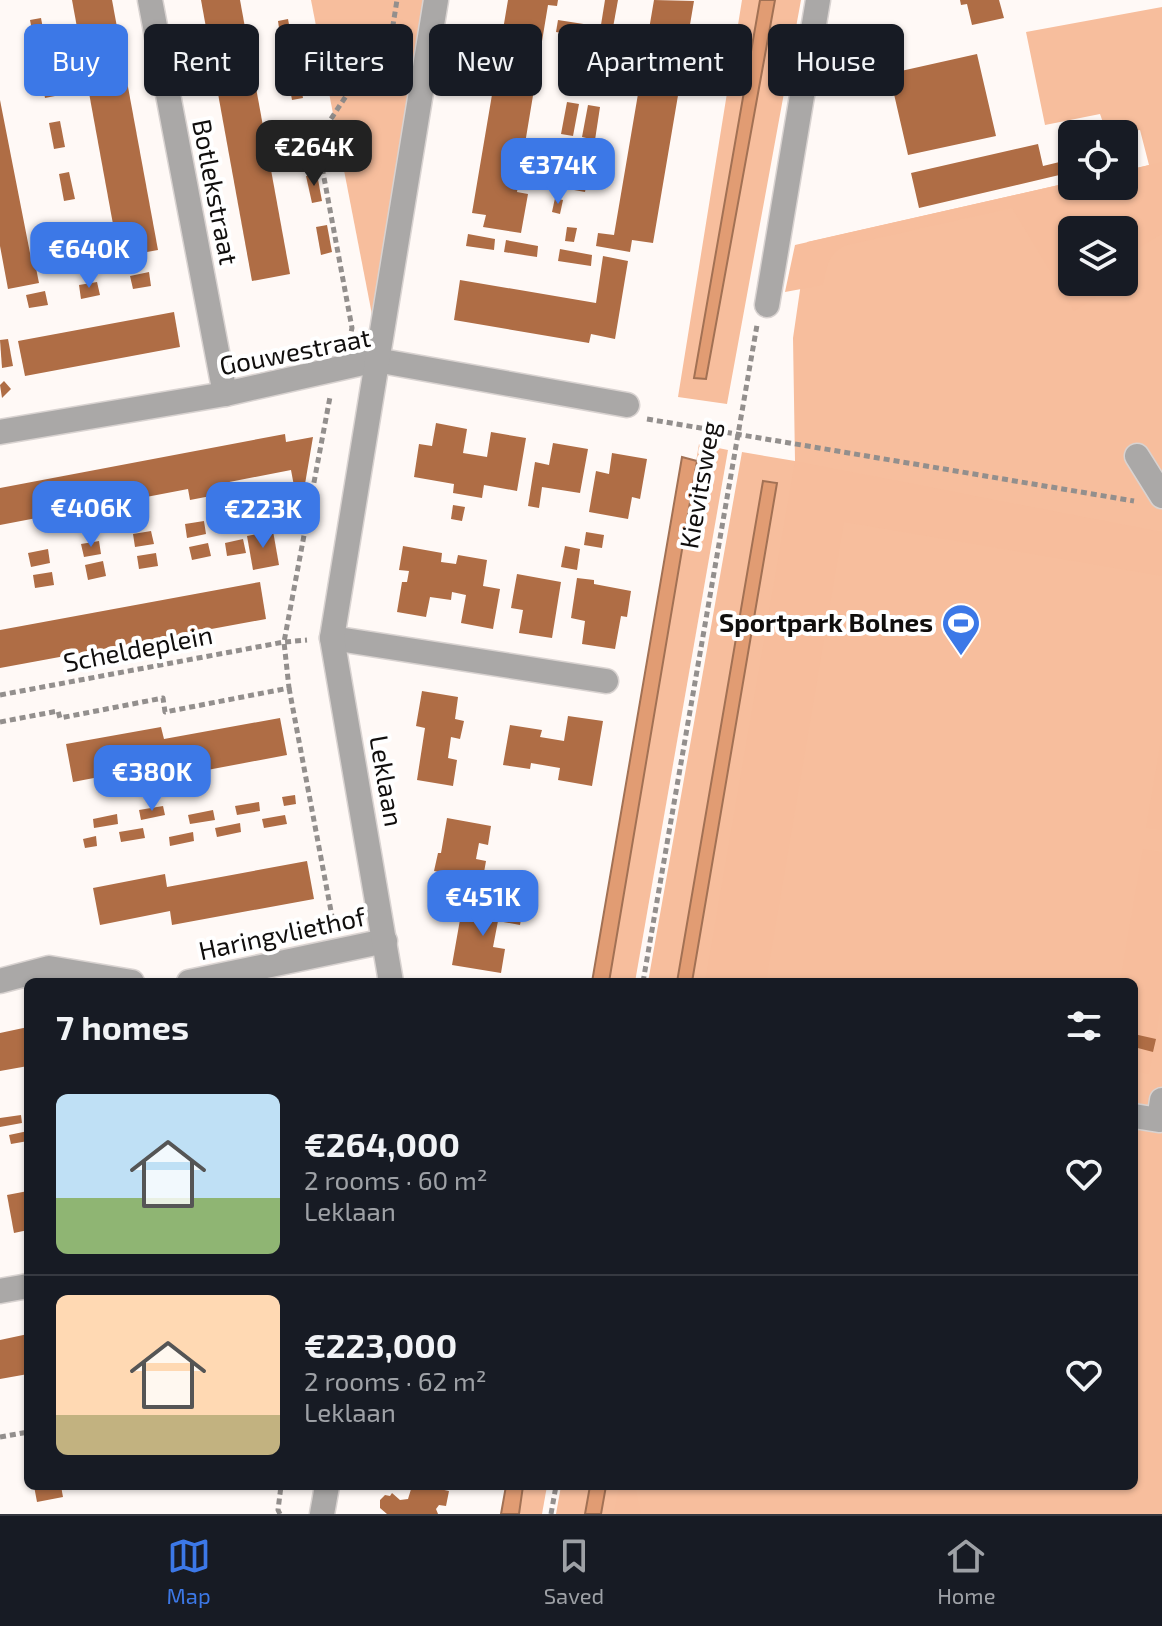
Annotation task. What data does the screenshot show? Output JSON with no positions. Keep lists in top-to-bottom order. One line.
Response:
{"streets":{"street":["Botlekstraat","Gouwestraat","Leklaan","Haringvliethof"],"path":["Kievitsweg","Scheldeplein"]},"crossings":[["Botlekstraat","Gouwestraat"],["Gouwestraat","Leklaan"],["Scheldeplein","Leklaan"],["Leklaan","Haringvliethof"]],"places":{"sports":["Sportpark Bolnes"]},"page":{"chip":["Buy","Rent","Filters","New","Apartment","House"],"price":["€264K","€374K","€640K","€406K","€223K","€380K","€451K"],"heading":"7 homes","list":[{"name":"€264,000","note":"2 rooms · 60 m² · Leklaan"},{"name":"€223,000","note":"2 rooms · 62 m² · Leklaan"}],"tabs":["Map","Saved","Home"]}}
